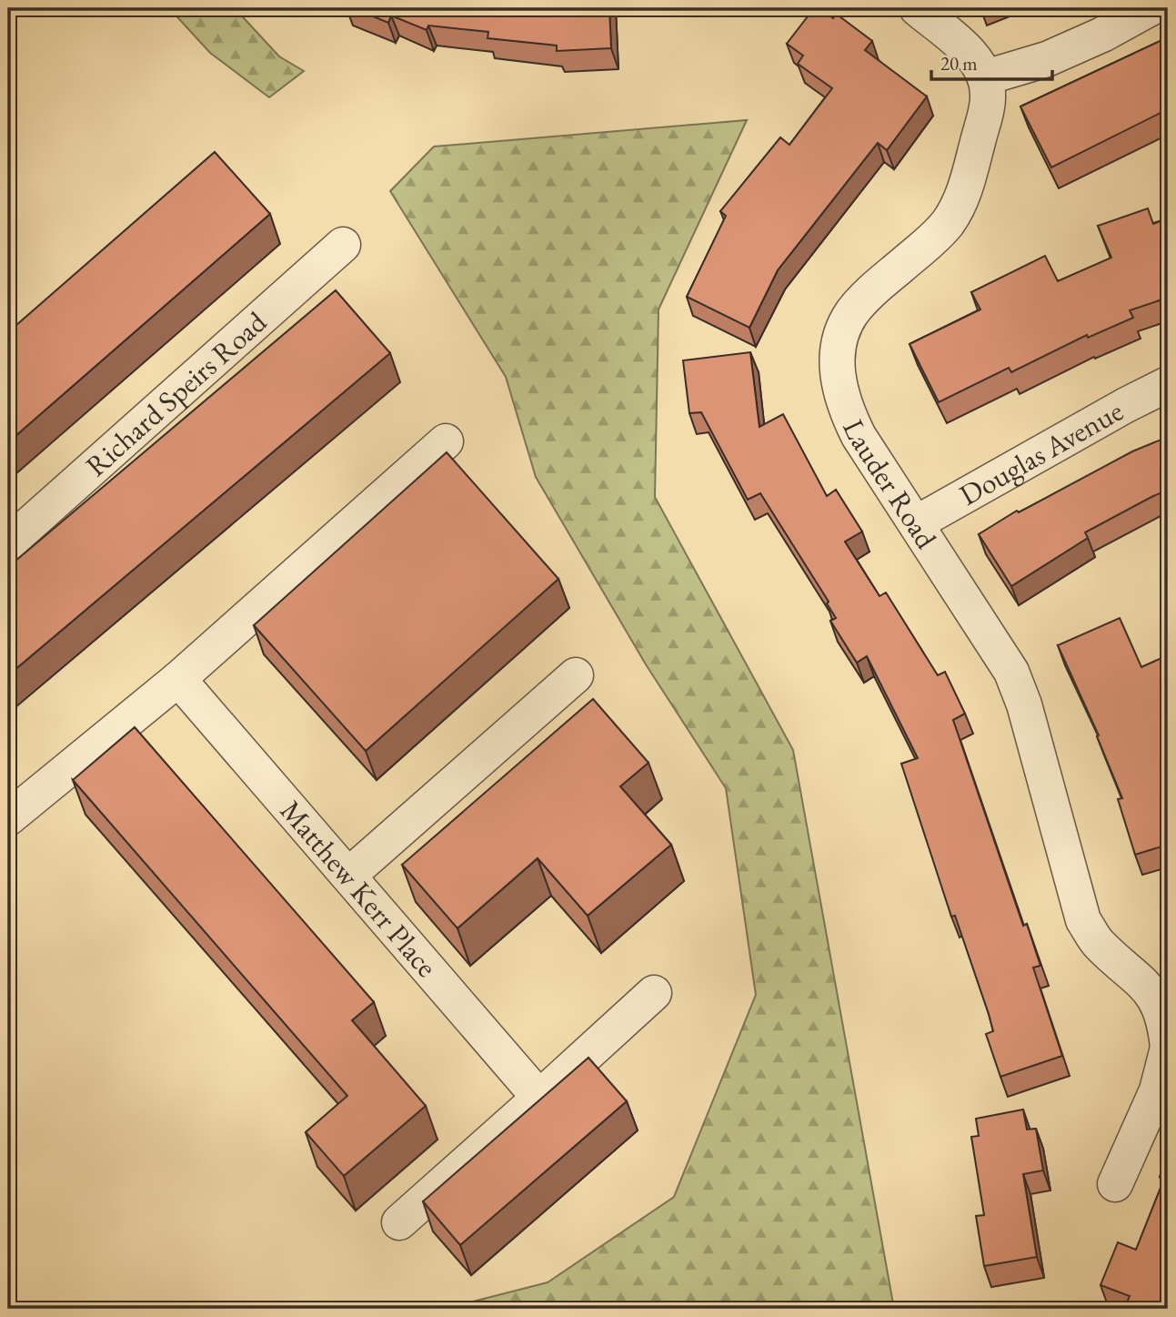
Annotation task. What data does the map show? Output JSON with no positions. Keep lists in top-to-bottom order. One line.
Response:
{"streets":{"street":["Richard Speirs Road","Douglas Avenue","Lauder Road","Matthew Kerr Place"]},"crossings":[["Douglas Avenue","Lauder Road"]],"scale_bar":"20 m"}
